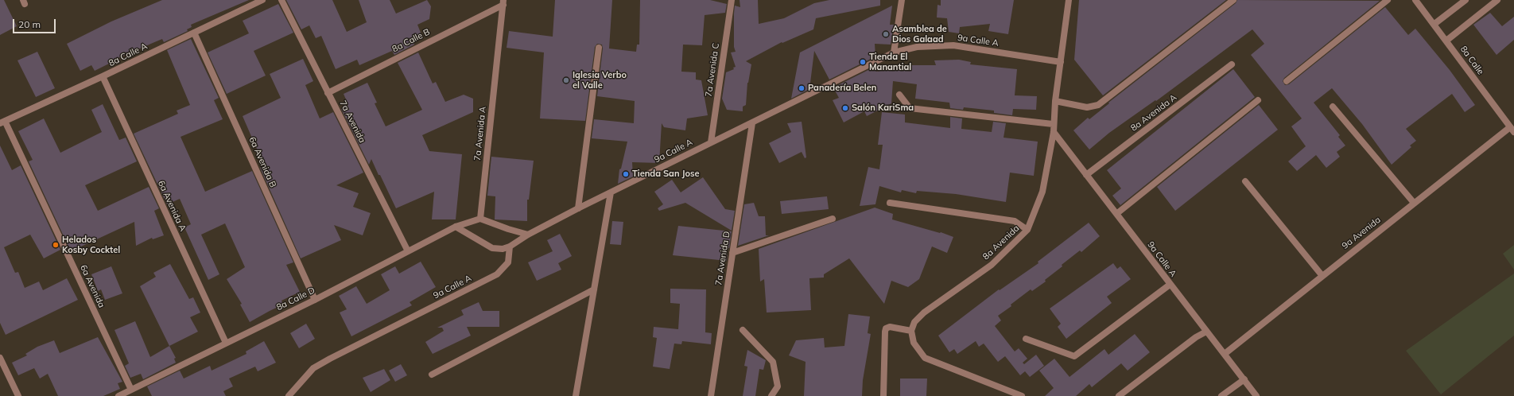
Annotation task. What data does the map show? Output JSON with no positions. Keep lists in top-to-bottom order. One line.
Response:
{"streets":{"street":["8a Calle B","9a Calle A","8a Calle A","8a Calle","7a Avenida C","8a Avenida A","7a Avenida","7a Avenida A","6a Avenida B","6a Avenida A","9a Avenida","8a Avenida","7a Avenida D","6a Avenida","8a Calle D"]},"crossings":[["8a Calle B","7a Avenida"],["8a Calle B","7a Avenida A"],["9a Calle A","7a Avenida C"],["9a Calle A","8a Avenida A"],["9a Calle A","9a Avenida"],["9a Calle A","8a Avenida"],["9a Calle A","7a Avenida D"],["8a Calle A","6a Avenida B"],["8a Calle A","6a Avenida A"],["8a Calle A","6a Avenida"],["8a Calle","9a Avenida"],["7a Avenida","8a Calle D"],["7a Avenida A","8a Calle D"],["6a Avenida B","8a Calle D"],["6a Avenida A","8a Calle D"],["6a Avenida","8a Calle D"]],"places":["Asamblea de Dios Galaad","Tienda El Manantial","Iglesia Verbo el Valle","Panadería Belen","Salón KariSma","Tienda San Jose","Helados Kosby Cocktel"],"scale_bar":"20 m"}
